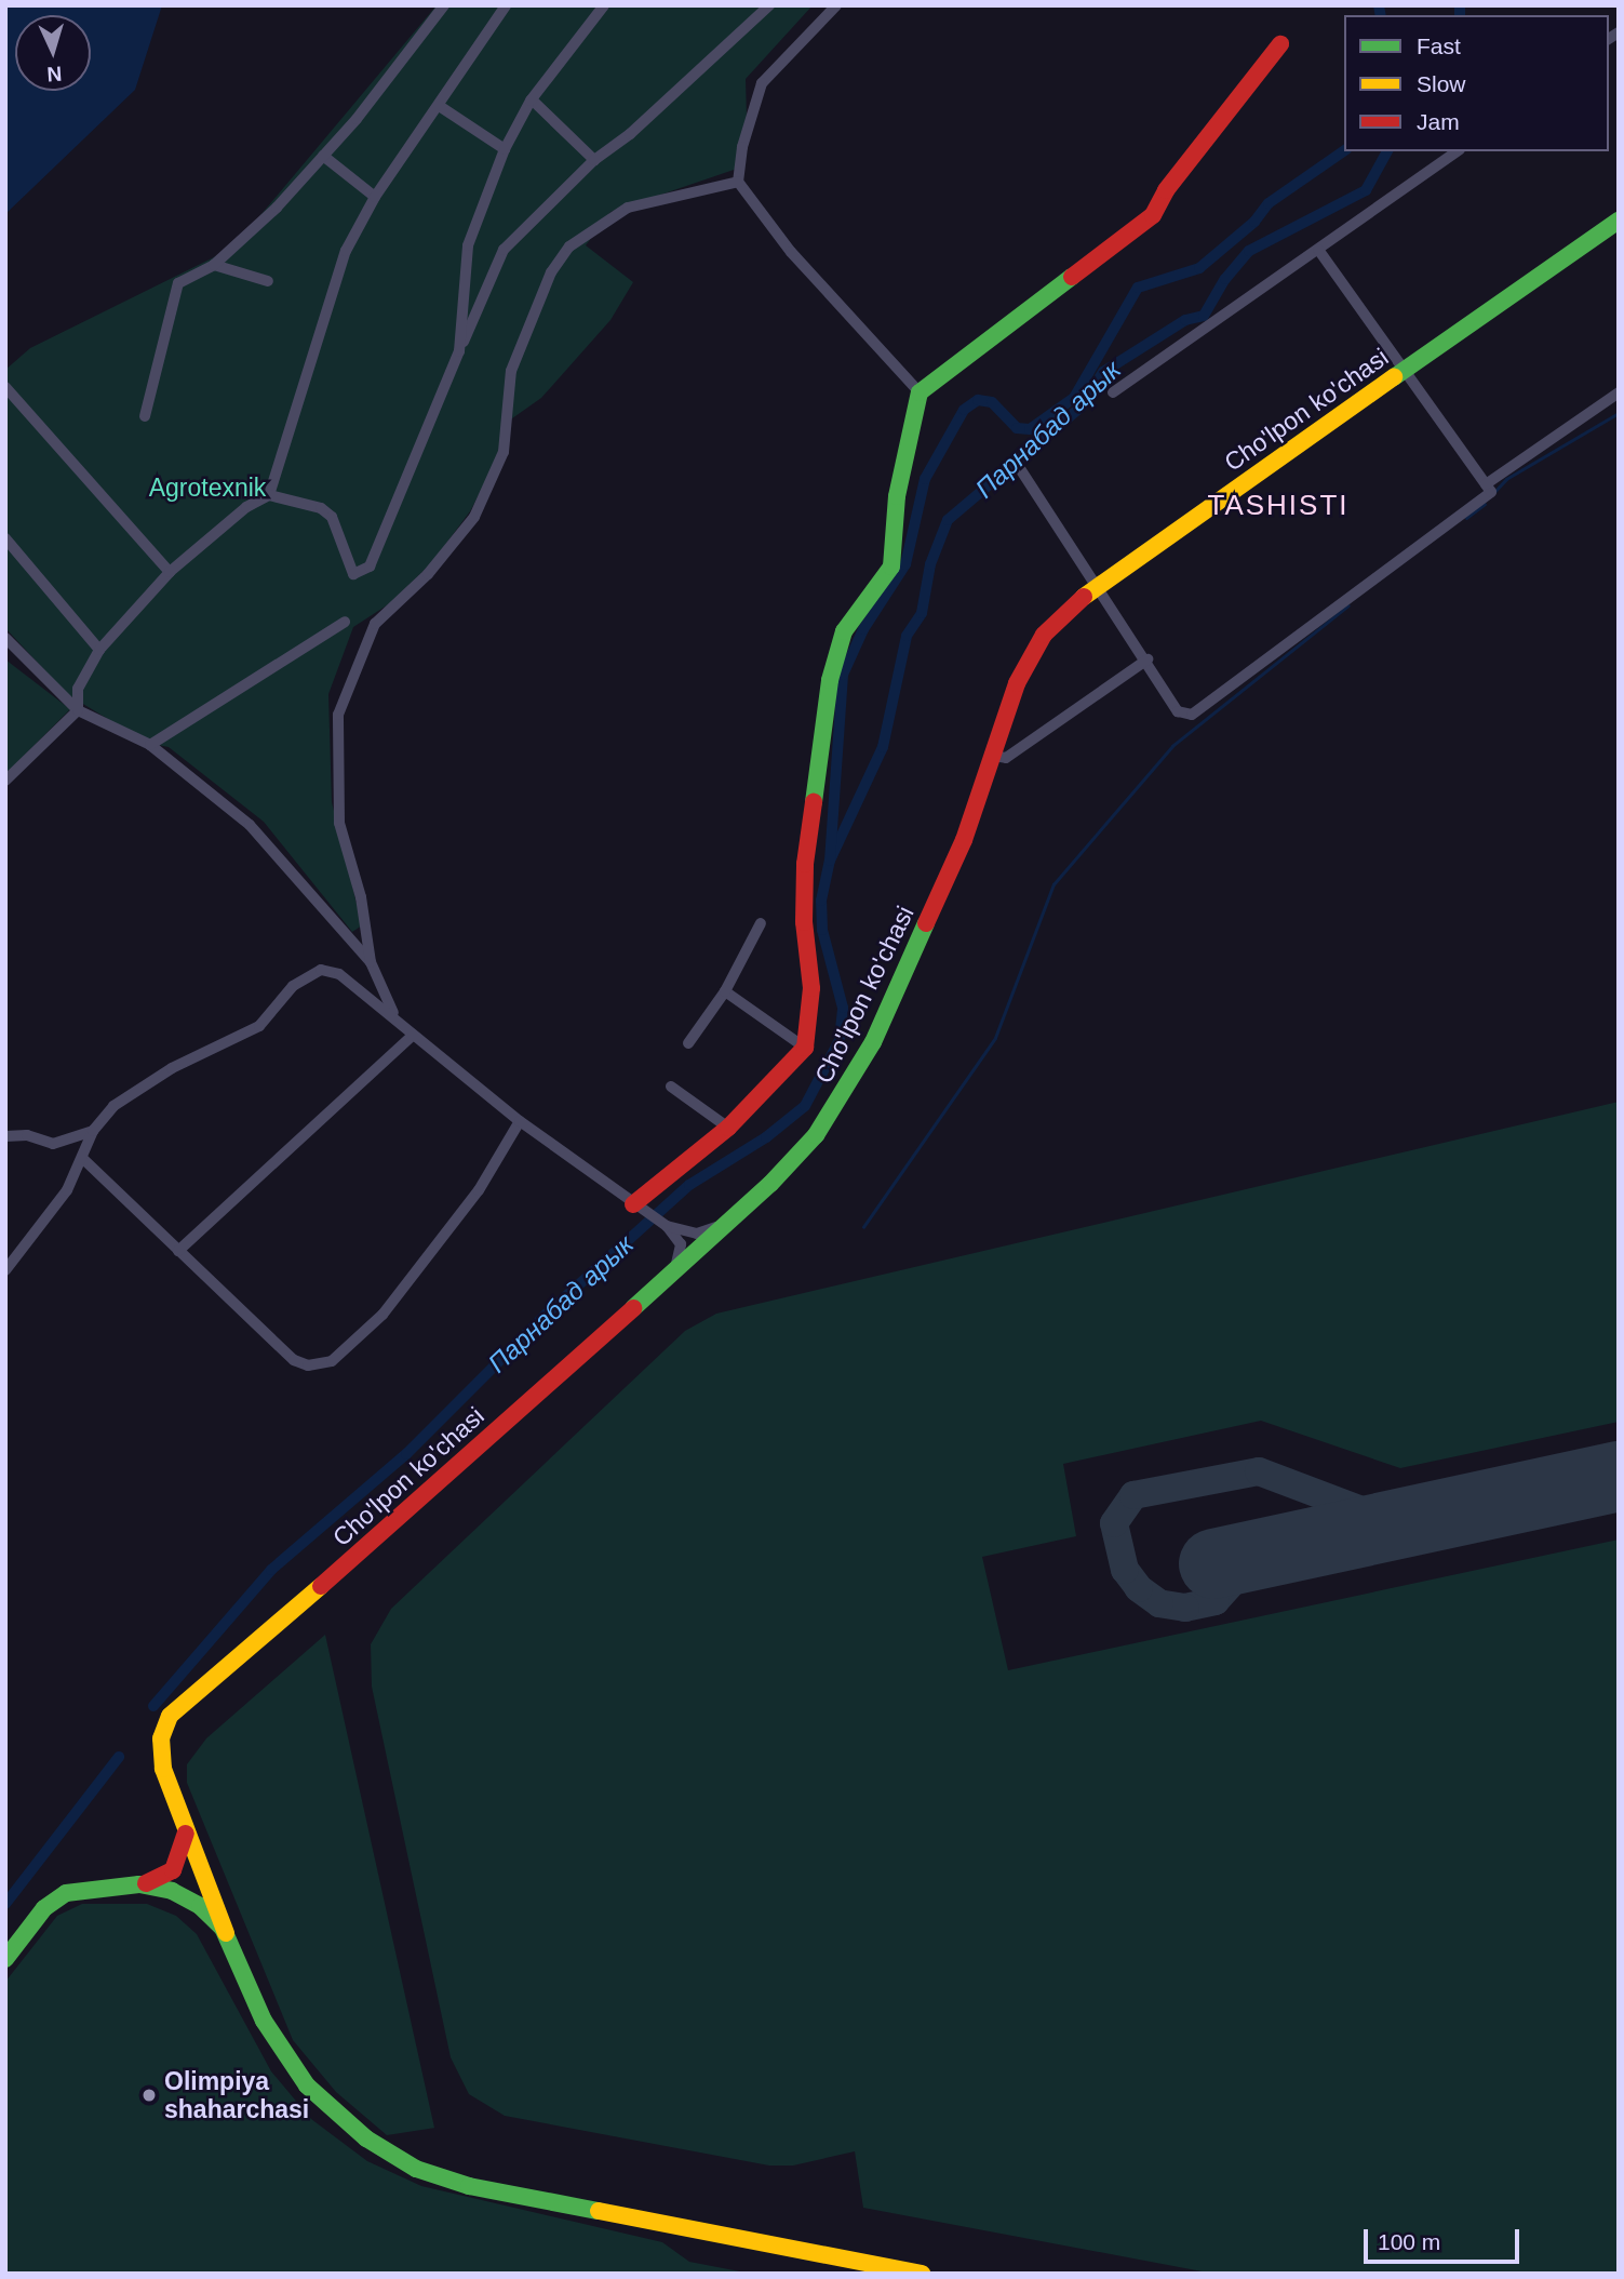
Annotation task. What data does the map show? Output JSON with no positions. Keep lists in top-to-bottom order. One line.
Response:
{"streets":{"main road":["Cho'lpon ko'chasi"]},"districts":["TASHISTI"],"water":["Парнабад арык"],"parks":["Agrotexnik"],"places":["Olimpiya shaharchasi"],"legend":["Fast","Slow","Jam"],"scale_bar":"100 m","north":"bottom"}
